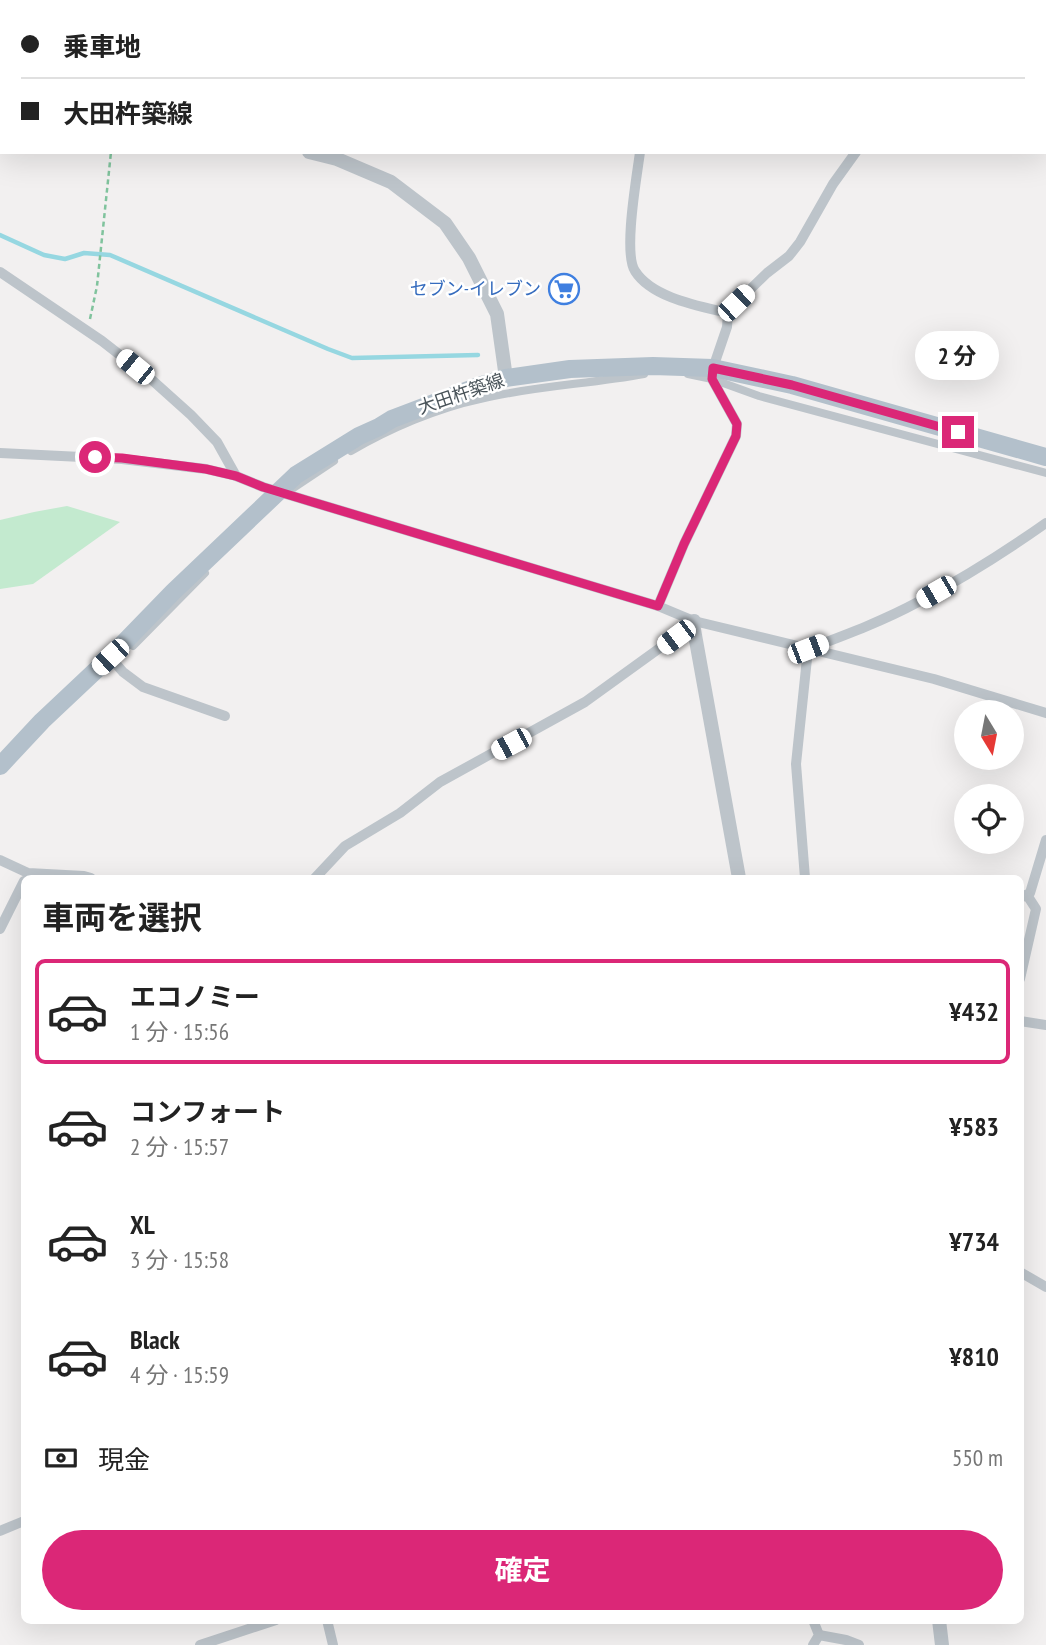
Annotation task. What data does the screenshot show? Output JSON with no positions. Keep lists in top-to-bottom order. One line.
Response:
{"streets":{"main road":["大田杵築線"]},"places":{"supermarket":["セブン-イレブン"]},"north":"bottom","page":{"banner":["乗車地","大田杵築線"],"bubble":"2 分","heading":"車両を選択","list":[{"name":"エコノミー","note":"1 分 · 15:56","value":"¥432"},{"name":"コンフォート","note":"2 分 · 15:57","value":"¥583"},{"name":"XL","note":"3 分 · 15:58","value":"¥734"},{"name":"Black","note":"4 分 · 15:59","value":"¥810"}],"pay":["現金","550 m"],"buttons":"確定"}}
